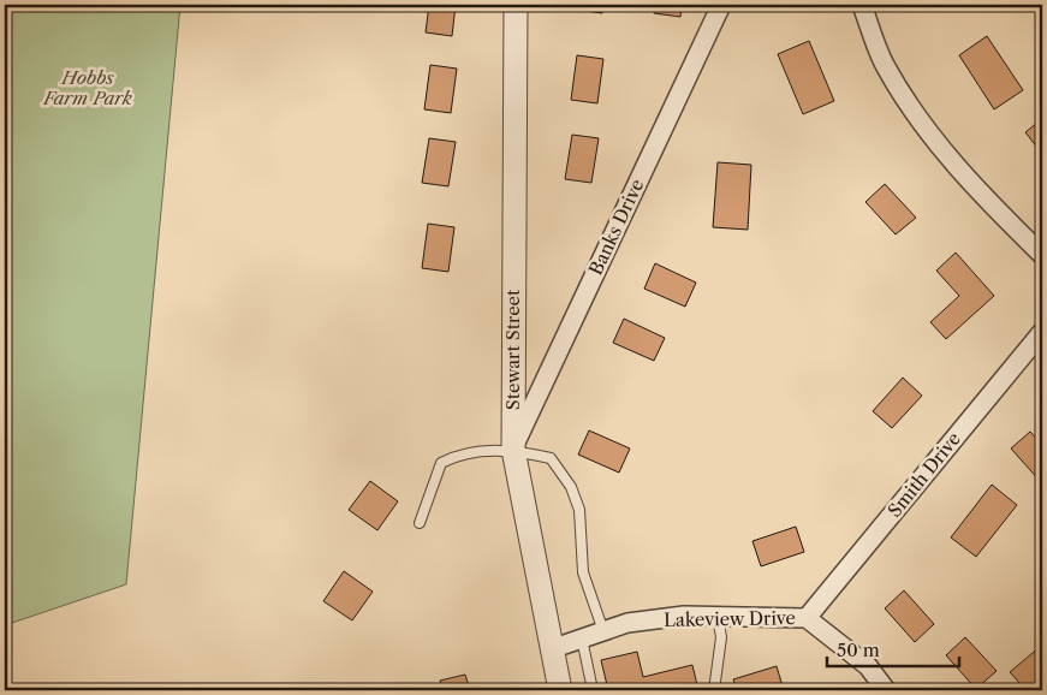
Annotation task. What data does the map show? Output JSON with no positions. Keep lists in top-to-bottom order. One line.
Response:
{"streets":{"street":["Banks Drive","Stewart Street","Smith Drive","Lakeview Drive"]},"crossings":[["Banks Drive","Stewart Street"],["Stewart Street","Lakeview Drive"],["Smith Drive","Lakeview Drive"]],"parks":["Hobbs Farm Park"],"scale_bar":"50 m"}
